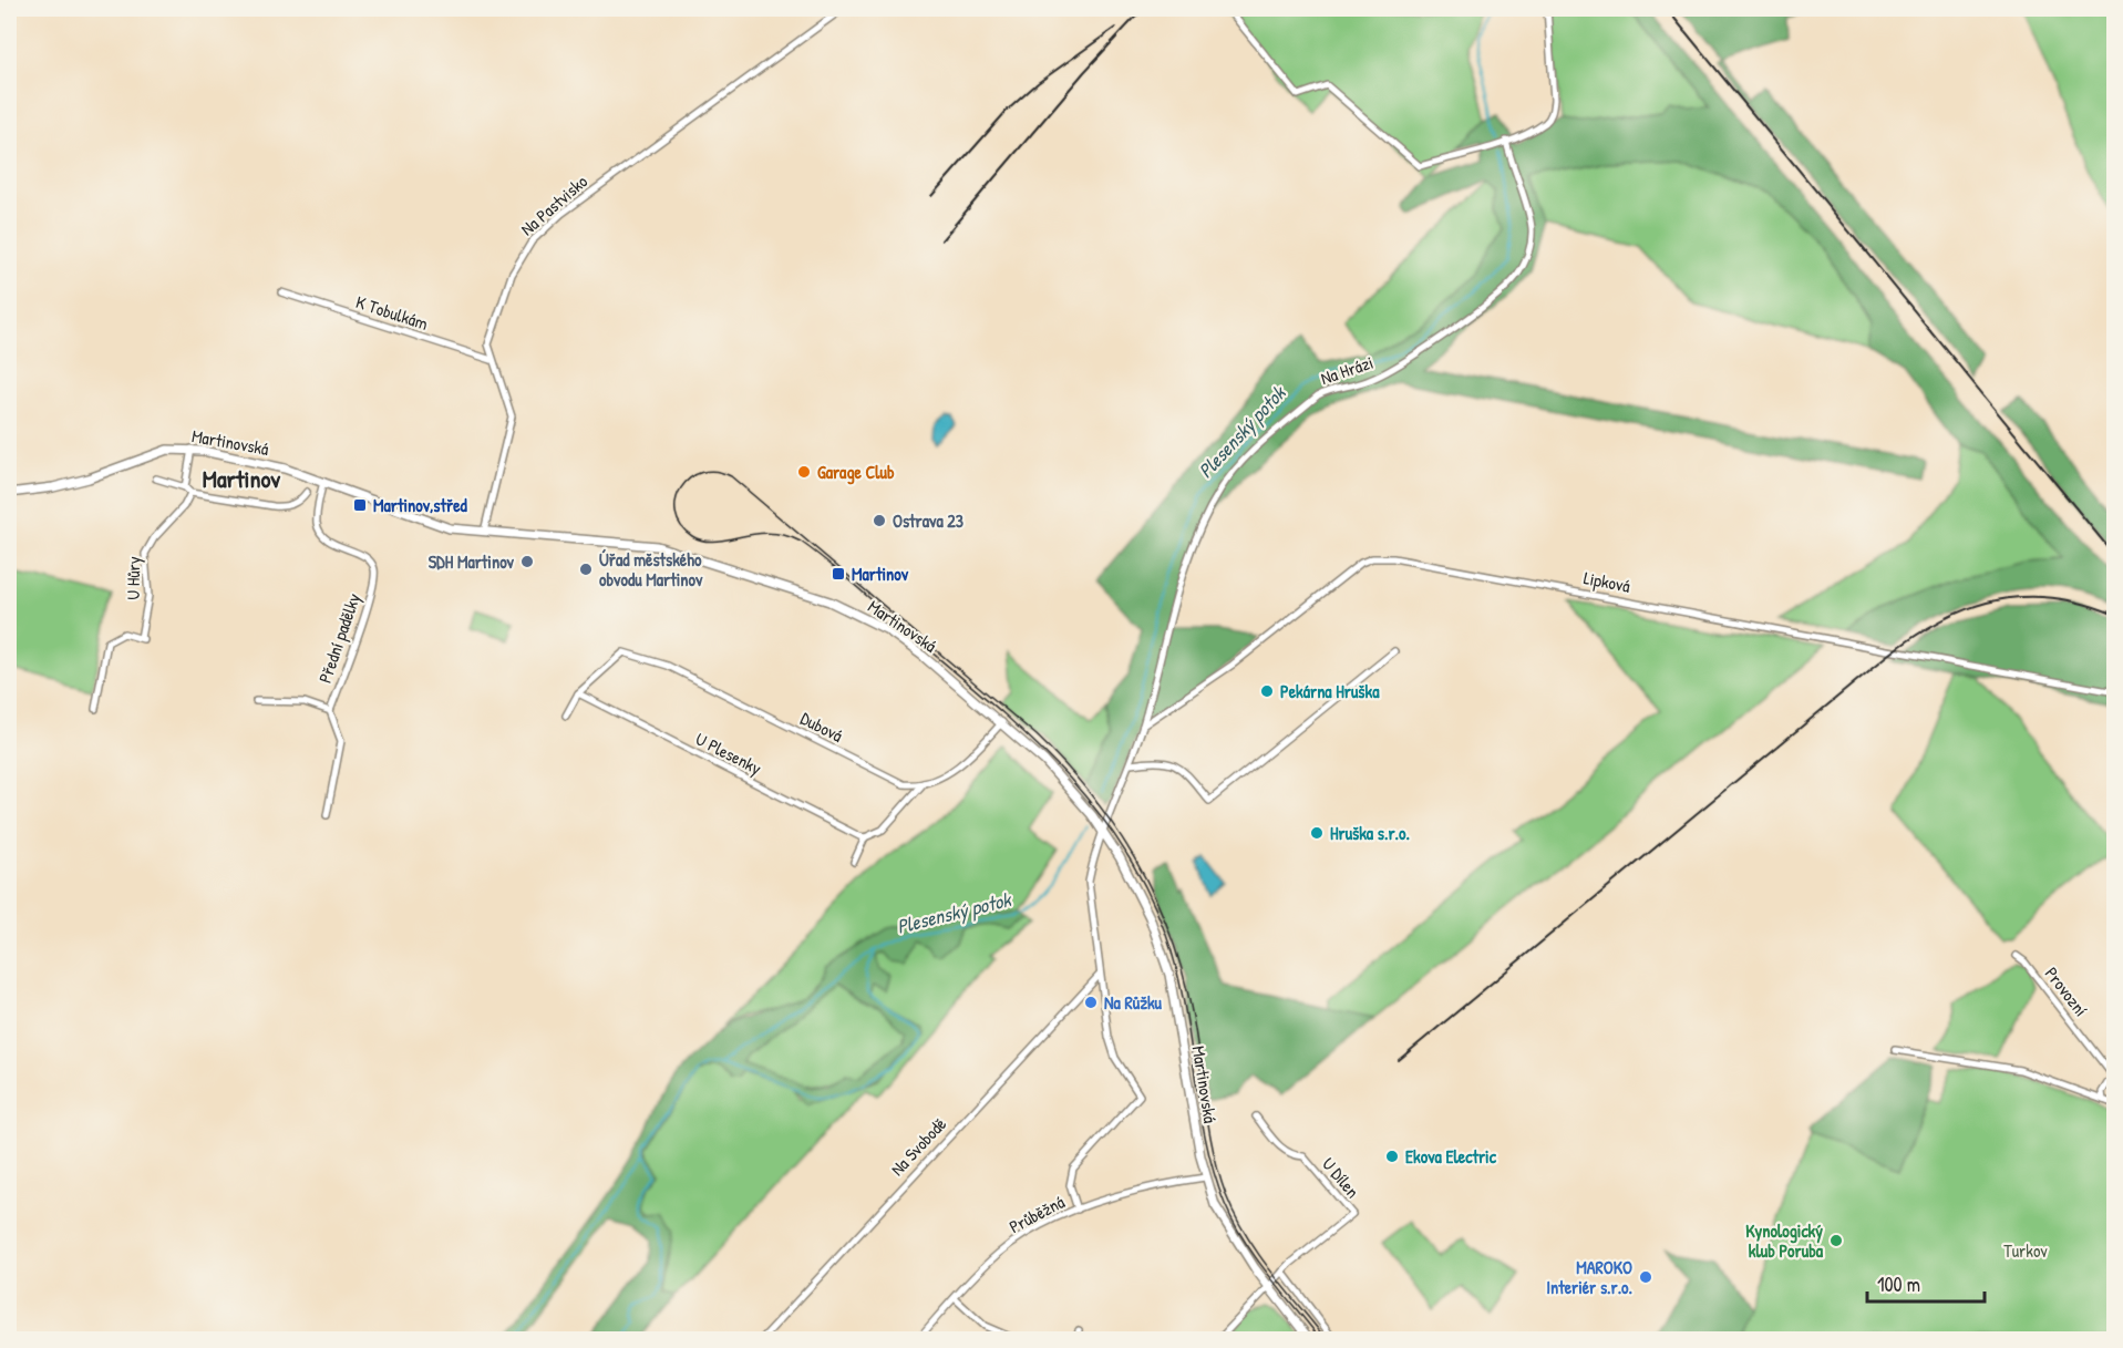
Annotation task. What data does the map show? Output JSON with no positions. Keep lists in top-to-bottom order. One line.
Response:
{"streets":{"street":["Na Pastvisko","K Tobulkám","Na Hrázi","Martinovská","U Hůry","Lipková","Přední padělky","Dubová","U Plesenky","Provozní","Na Svobodě","U Dílen","Průběžná"]},"crossings":[["Na Pastvisko","K Tobulkám"],["Na Pastvisko","Martinovská"],["Na Hrázi","Martinovská"],["Na Hrázi","Lipková"],["Martinovská","U Dílen"],["Martinovská","Průběžná"],["Dubová","U Plesenky"]],"districts":["Martinov"],"water":["Plesenský potok"],"parks":["Turkov"],"places":{"other":["Garage Club","Ostrava 23","SDH Martinov","Úřad městského obvodu Martinov","Pekárna Hruška","Hruška s.r.o.","Na Růžku","Ekova Electric","Kynologický klub Poruba","MAROKO Interiér s.r.o."],"transit":["Martinov,střed","Martinov"]},"scale_bar":"100 m"}
